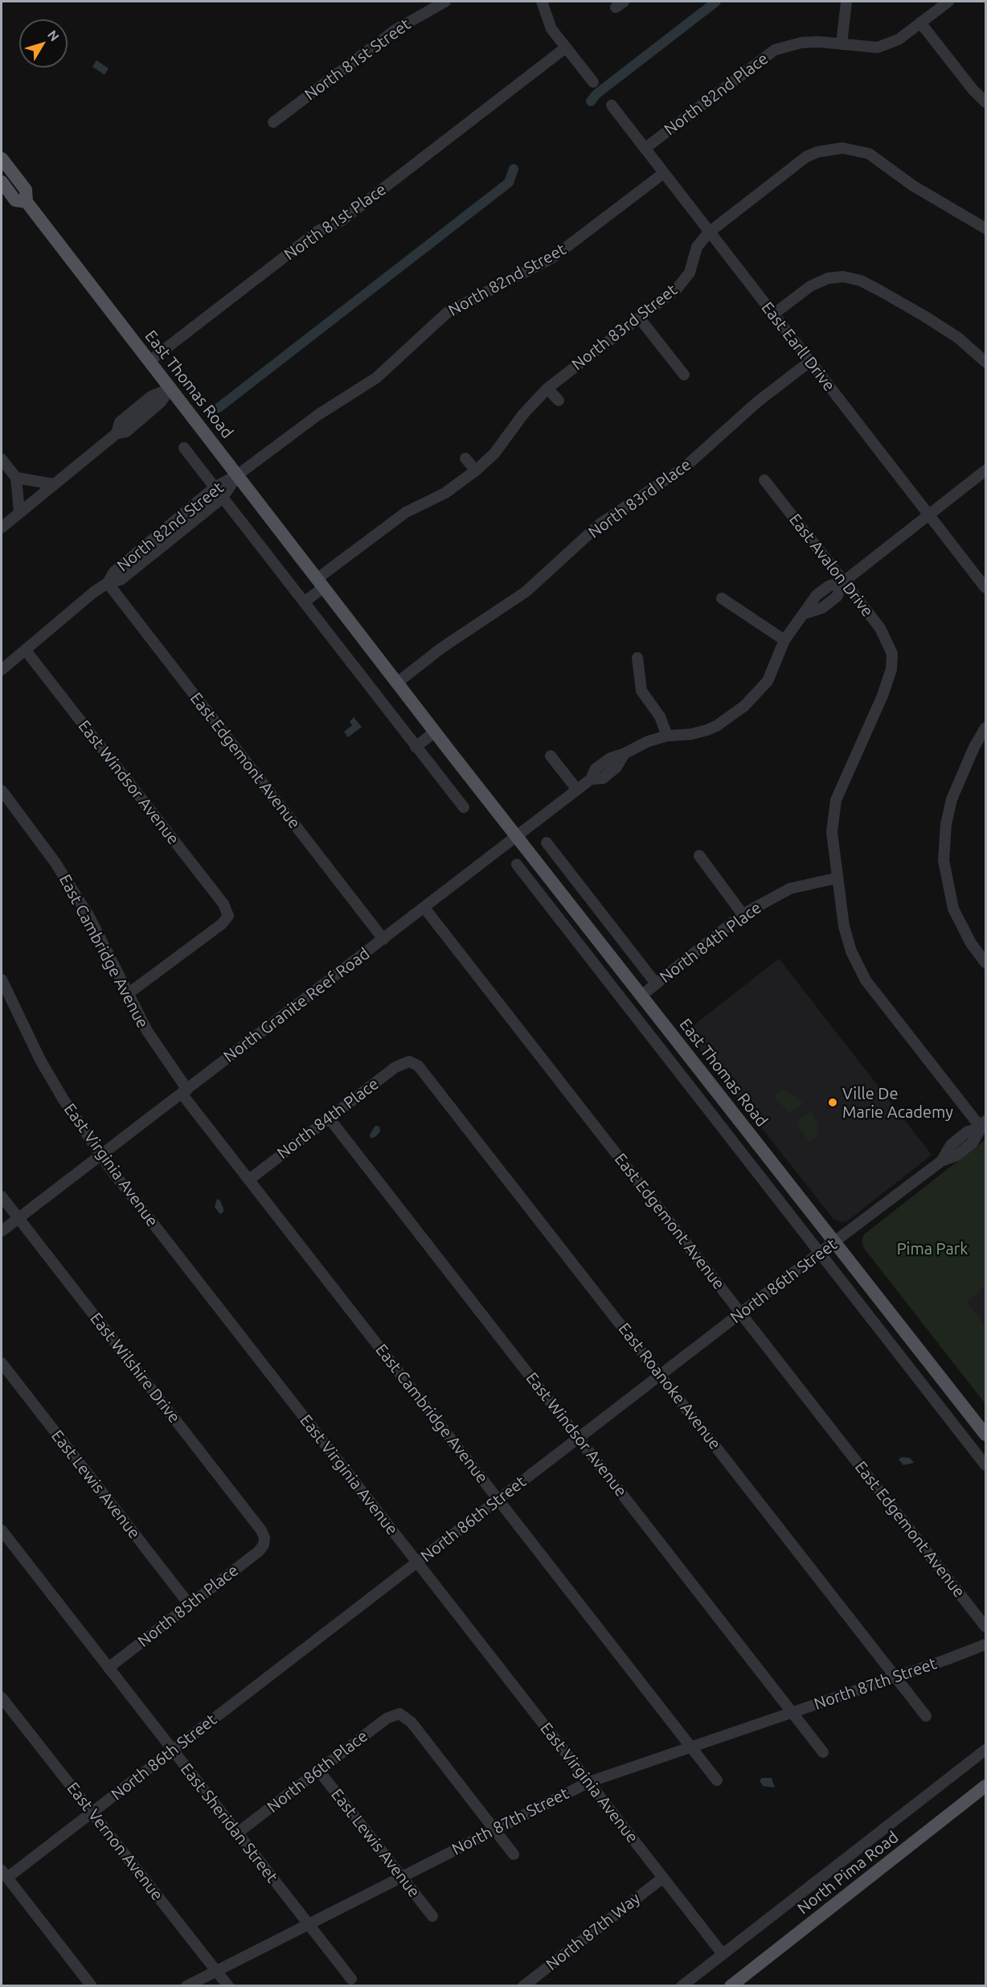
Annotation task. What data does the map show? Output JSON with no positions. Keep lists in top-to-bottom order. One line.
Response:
{"streets":{"main road":["East Thomas Road","North Pima Road"],"street":["North 81st Street","North 82nd Place","North 81st Place","North 82nd Street","North 83rd Street","East Earll Drive","North 83rd Place","East Avalon Drive","East Edgemont Avenue","East Windsor Avenue","North 84th Place","East Cambridge Avenue","North Granite Reef Road","East Virginia Avenue","North 86th Street","East Wilshire Drive","East Roanoke Avenue","East Lewis Avenue","North 85th Place","North 87th Street","North 86th Place","East Sheridan Street","East Vernon Avenue","North 87th Way"]},"crossings":[["North 82nd Place","East Earll Drive"],["North 81st Place","East Thomas Road"],["North 82nd Street","East Earll Drive"],["North 82nd Street","East Thomas Road"],["North 82nd Street","East Edgemont Avenue"],["North 82nd Street","East Windsor Avenue"],["North 83rd Street","East Earll Drive"],["North 83rd Street","East Thomas Road"],["East Earll Drive","North 83rd Place"],["East Earll Drive","North Granite Reef Road"],["East Thomas Road","North 83rd Place"],["East Thomas Road","North 84th Place"],["East Thomas Road","North Granite Reef Road"],["East Thomas Road","North 86th Street"],["East Avalon Drive","North 84th Place"],["East Avalon Drive","North Granite Reef Road"],["East Edgemont Avenue","North Granite Reef Road"],["East Edgemont Avenue","North 86th Street"],["East Windsor Avenue","North 84th Place"],["East Windsor Avenue","East Cambridge Avenue"],["East Windsor Avenue","North 86th Street"],["East Windsor Avenue","North 87th Street"],["North 84th Place","East Cambridge Avenue"],["North 84th Place","East Roanoke Avenue"],["East Cambridge Avenue","North Granite Reef Road"],["East Cambridge Avenue","North 86th Street"],["East Cambridge Avenue","North 87th Street"],["North Granite Reef Road","East Virginia Avenue"],["North Granite Reef Road","East Wilshire Drive"],["East Virginia Avenue","North 86th Street"],["East Virginia Avenue","North 87th Street"],["East Virginia Avenue","North 87th Way"],["North 86th Street","East Roanoke Avenue"],["North 86th Street","East Sheridan Street"],["North 86th Street","East Vernon Avenue"],["East Wilshire Drive","North 85th Place"],["East Roanoke Avenue","North 87th Street"],["East Lewis Avenue","North 85th Place"],["East Lewis Avenue","North 87th Street"],["East Lewis Avenue","North 86th Place"],["North 85th Place","East Sheridan Street"],["North 87th Street","North 86th Place"],["North 87th Street","East Sheridan Street"],["North 87th Street","East Vernon Avenue"],["North 86th Place","East Sheridan Street"]],"parks":["Pima Park"],"places":["Ville De Marie Academy"],"north":"top right"}
